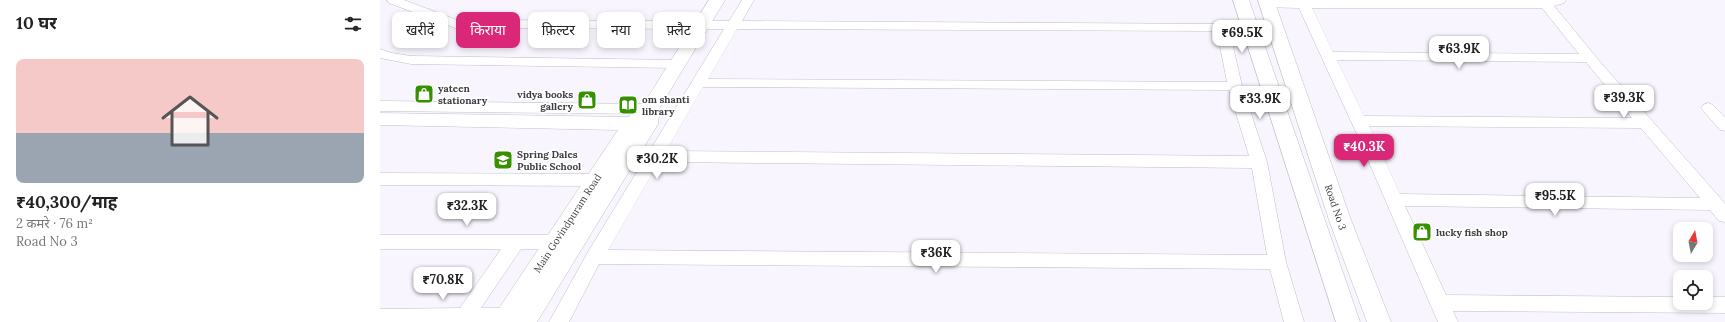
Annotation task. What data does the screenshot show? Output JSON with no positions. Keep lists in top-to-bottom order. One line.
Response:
{"streets":{"street":["Road No 3","Main Govindpuram Road"]},"places":{"shop":["yateen stationary","vidya books gallery","lucky fish shop"],"library":["om shanti library"],"school or university":["Spring Dales Public School"]},"north":"top","page":{"heading":"10 घर","chip":["खरीदें","किराया","फ़िल्टर","नया","फ़्लैट"],"price":["₹69.5K","₹63.9K","₹39.3K","₹33.9K","₹40.3K","₹30.2K","₹95.5K","₹32.3K","₹36K","₹70.8K"],"list":[{"name":"₹40,300/माह","note":"2 कमरे · 76 m² · Road No 3"}]}}
